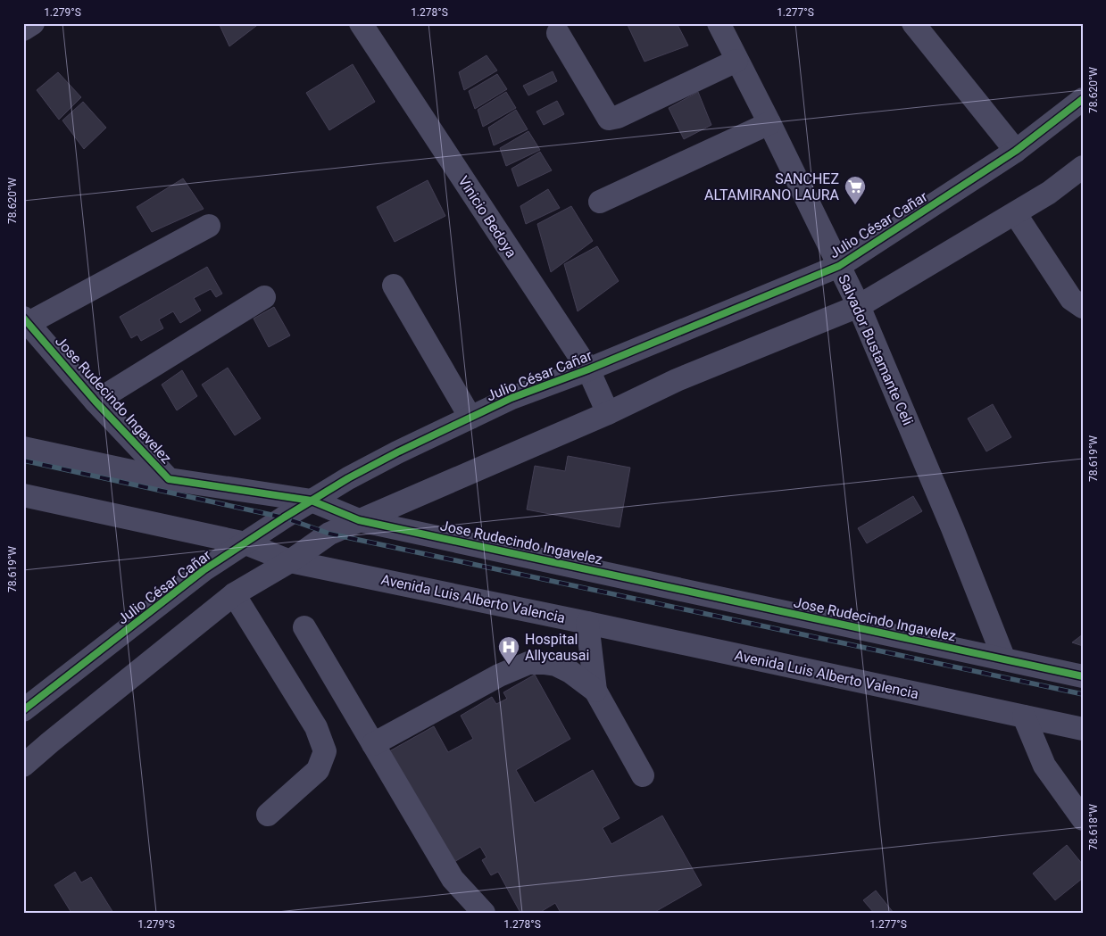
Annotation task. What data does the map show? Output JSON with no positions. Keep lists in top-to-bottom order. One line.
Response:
{"streets":{"street":["Vinicio Bedoya","Julio César Cañar","Salvador Bustamante Celi","Jose Rudecindo Ingavelez","Avenida Luis Alberto Valencia"]},"crossings":[["Vinicio Bedoya","Julio César Cañar"],["Julio César Cañar","Salvador Bustamante Celi"],["Julio César Cañar","Jose Rudecindo Ingavelez"],["Julio César Cañar","Avenida Luis Alberto Valencia"],["Salvador Bustamante Celi","Jose Rudecindo Ingavelez"]],"places":{"supermarket":["SANCHEZ ALTAMIRANO LAURA"],"hospital":["Hospital Allycausai"]},"coordinates":["1.279°S","1.278°S","1.277°S","78.620°W","78.619°W","78.618°W"]}
